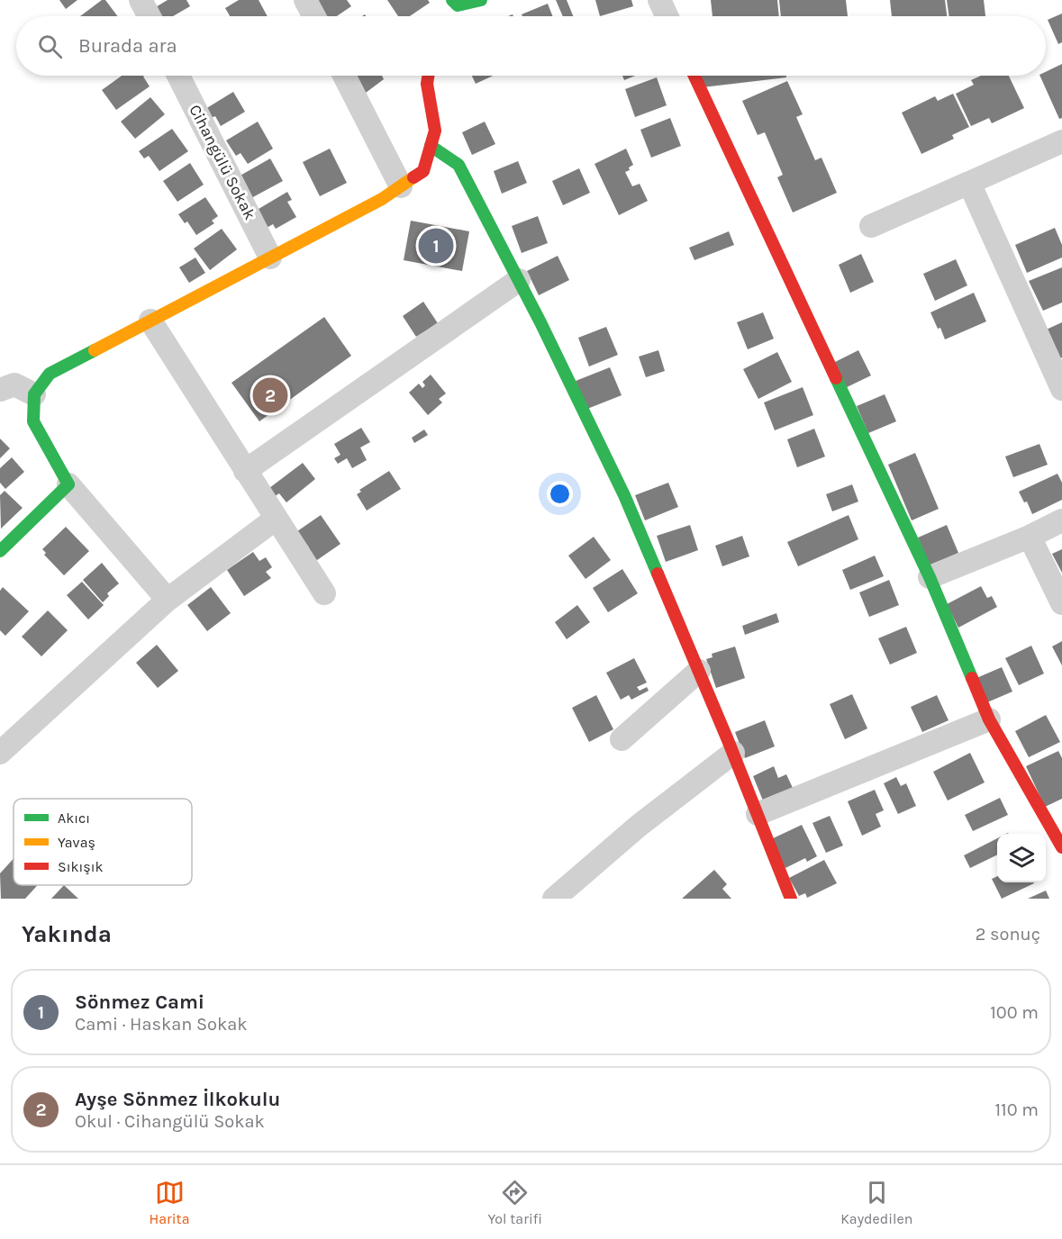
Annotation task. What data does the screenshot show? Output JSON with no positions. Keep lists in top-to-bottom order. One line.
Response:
{"streets":{"street":["Cihangülü Sokak"]},"legend":["Akıcı","Yavaş","Sıkışık"],"page":{"search":"Burada ara","pins":["1","2"],"heading":["Yakında","2 sonuç"],"list":[{"mark":"1","name":"Sönmez Cami","note":"Cami · Haskan Sokak","value":"100 m"},{"mark":"2","name":"Ayşe Sönmez İlkokulu","note":"Okul · Cihangülü Sokak","value":"110 m"}],"nav":["Harita","Yol tarifi","Kaydedilen"]}}
